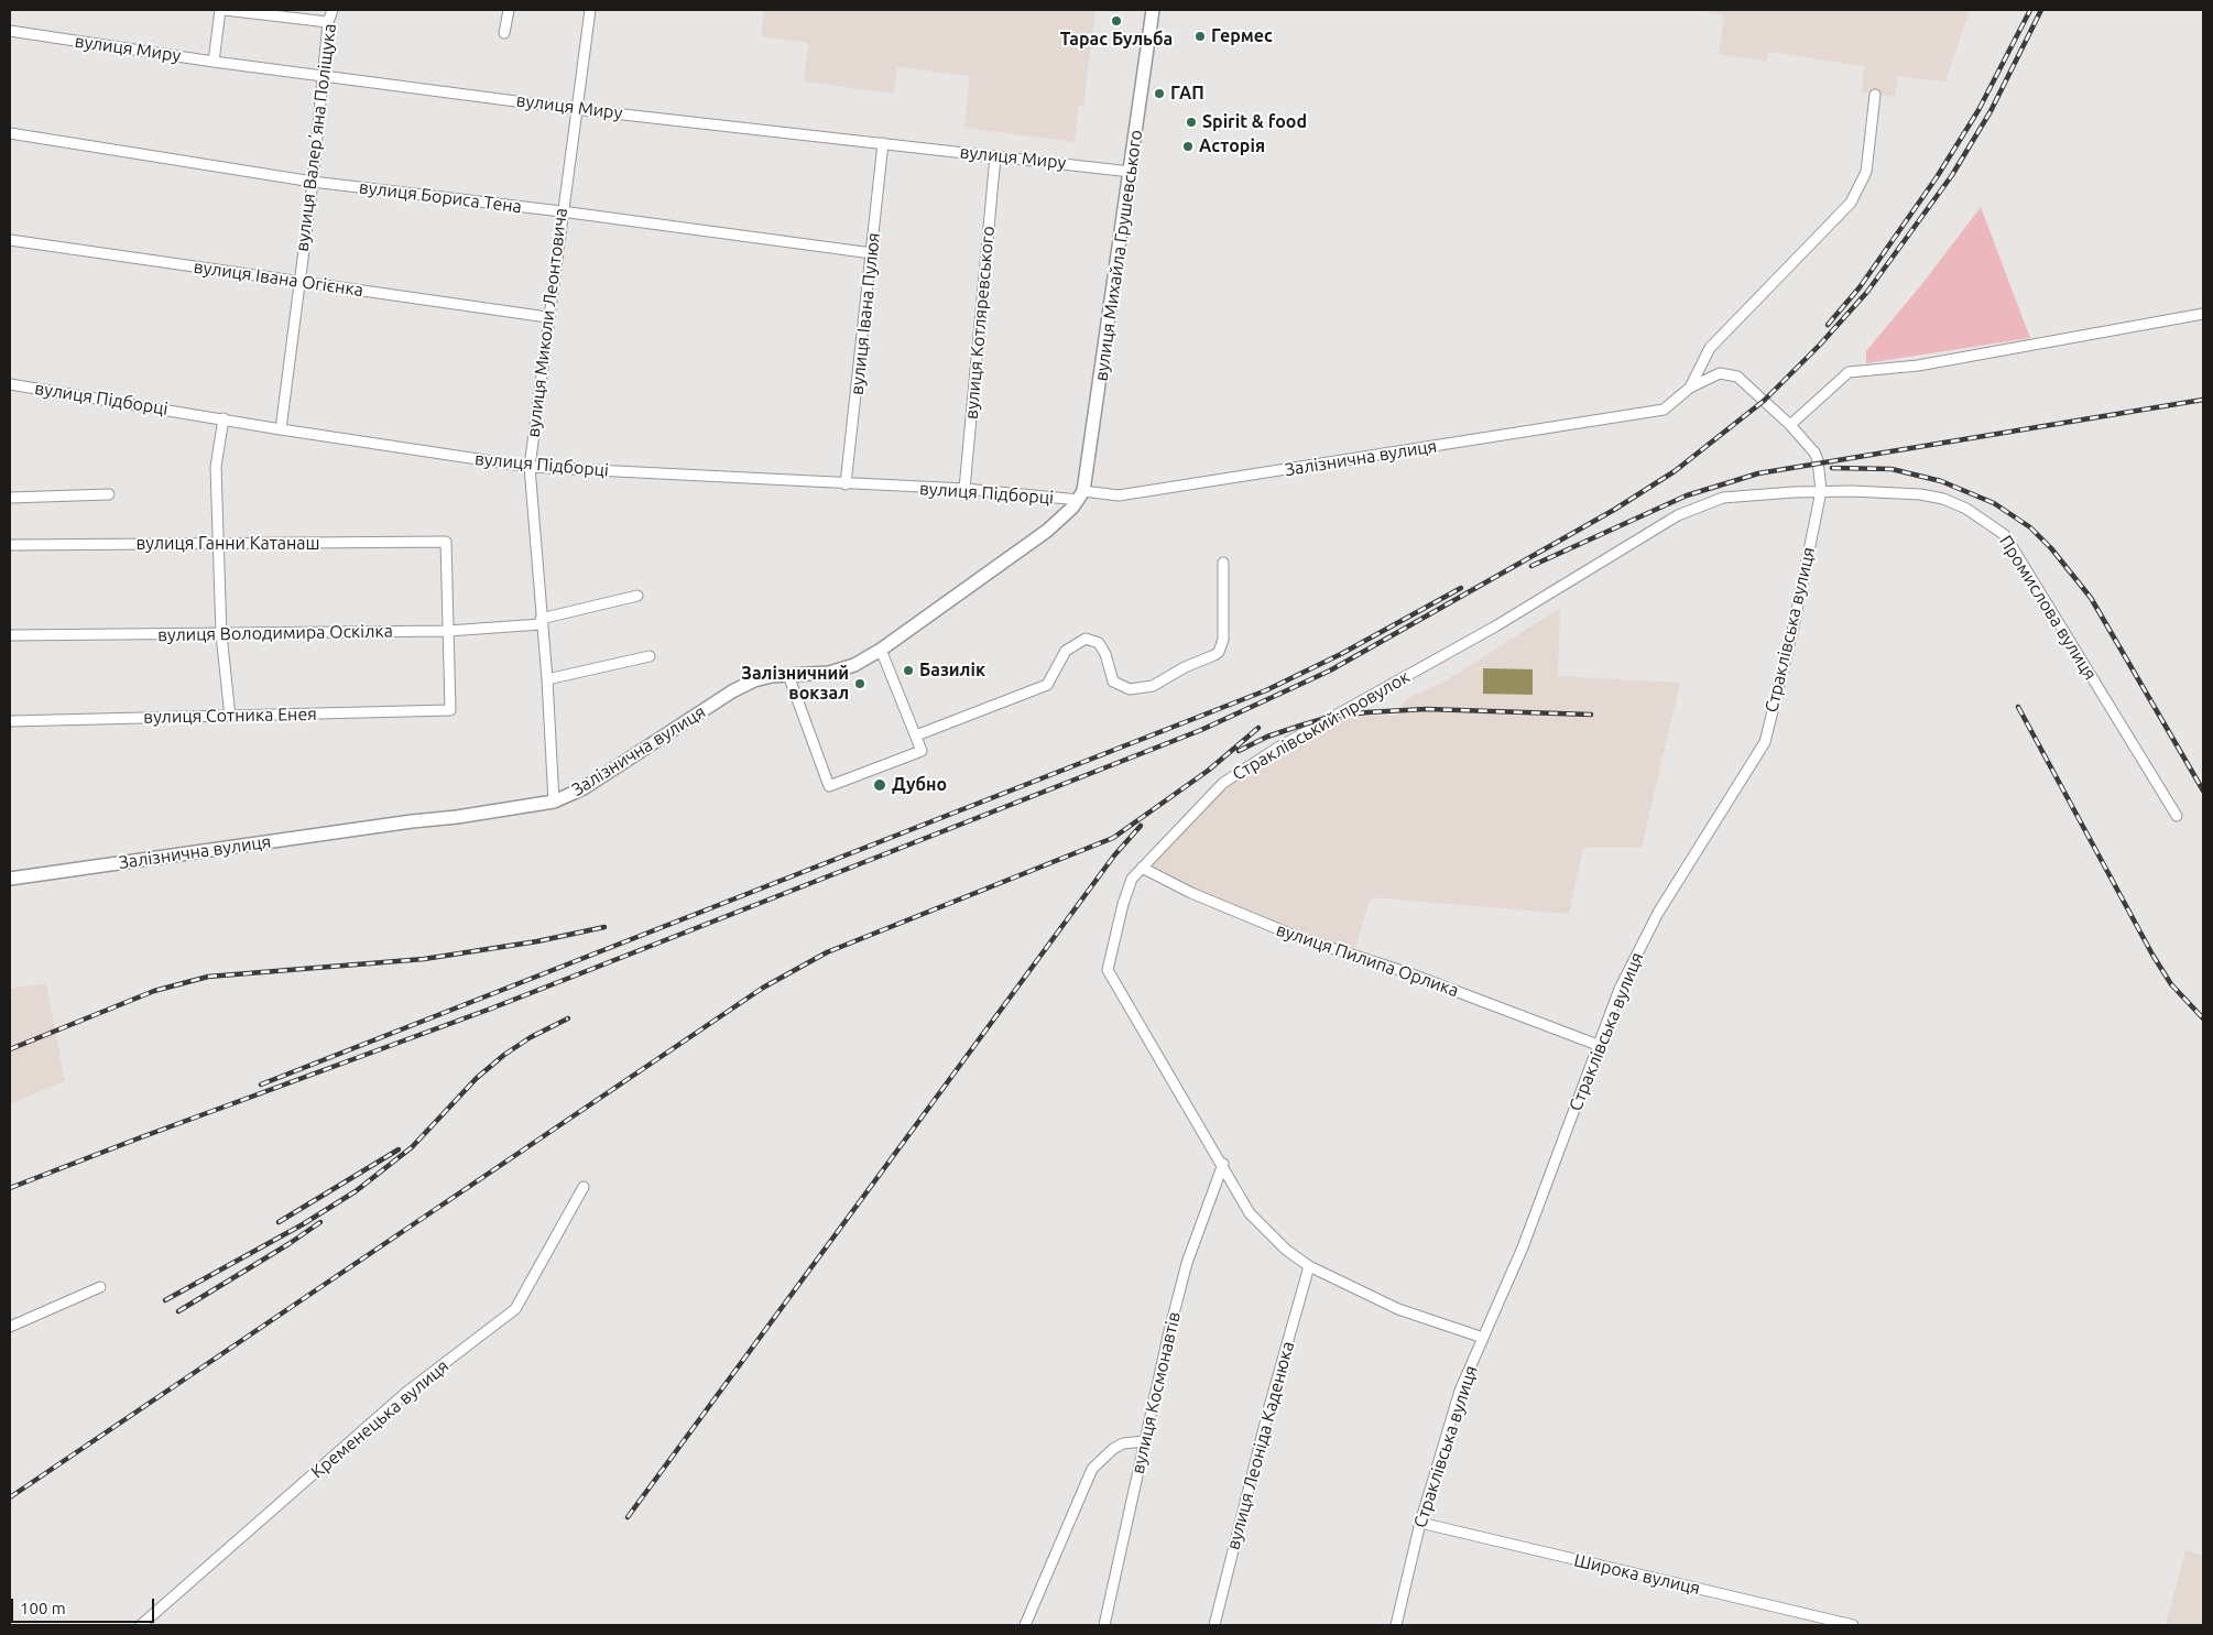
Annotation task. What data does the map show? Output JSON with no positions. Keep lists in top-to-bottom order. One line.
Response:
{"streets":{"main road":["вулиця Михайла Грушевського","Залізнична вулиця"],"street":["вулиця Миру","вулиця Валерʼяна Поліщука","вулиця Бориса Тена","вулиця Івана Огієнка","вулиця Івана Пулюя","вулиця Миколи Леонтовича","вулиця Котляревського","вулиця Підборці","вулиця Ганни Катанаш","Промислова вулиця","Страклівська вулиця","вулиця Володимира Оскілка","вулиця Сотника Енея","Страклівський провулок","вулиця Пилипа Орлика","вулиця Космонавтів","Кременецька вулиця","вулиця Леоніда Каденюка","Широка вулиця"]},"crossings":[["вулиця Миру","вулиця Валерʼяна Поліщука"],["вулиця Миру","вулиця Михайла Грушевського"],["вулиця Миру","вулиця Івана Пулюя"],["вулиця Миру","вулиця Миколи Леонтовича"],["вулиця Миру","вулиця Котляревського"],["вулиця Валерʼяна Поліщука","вулиця Бориса Тена"],["вулиця Валерʼяна Поліщука","вулиця Івана Огієнка"],["вулиця Валерʼяна Поліщука","вулиця Підборці"],["вулиця Бориса Тена","вулиця Івана Пулюя"],["вулиця Бориса Тена","вулиця Миколи Леонтовича"],["вулиця Михайла Грушевського","вулиця Підборці"],["вулиця Михайла Грушевського","Залізнична вулиця"],["вулиця Івана Огієнка","вулиця Миколи Леонтовича"],["вулиця Івана Пулюя","вулиця Підборці"],["вулиця Миколи Леонтовича","вулиця Підборці"],["вулиця Миколи Леонтовича","Залізнична вулиця"],["вулиця Миколи Леонтовича","вулиця Володимира Оскілка"],["вулиця Котляревського","вулиця Підборці"],["вулиця Підборці","Залізнична вулиця"],["Залізнична вулиця","Страклівська вулиця"],["вулиця Ганни Катанаш","вулиця Володимира Оскілка"],["вулиця Ганни Катанаш","вулиця Сотника Енея"],["Промислова вулиця","Страклівська вулиця"],["Промислова вулиця","Страклівський провулок"],["Страклівська вулиця","Страклівський провулок"],["Страклівська вулиця","вулиця Пилипа Орлика"],["Страклівська вулиця","Широка вулиця"],["вулиця Володимира Оскілка","вулиця Сотника Енея"],["Страклівський провулок","вулиця Пилипа Орлика"],["Страклівський провулок","вулиця Космонавтів"],["Страклівський провулок","вулиця Леоніда Каденюка"]],"places":["Тарас Бульба","Гермес","ГАП","Spirit & food","Асторія","Базилік","Залізничний вокзал","Дубно"],"scale_bar":"100 m"}
